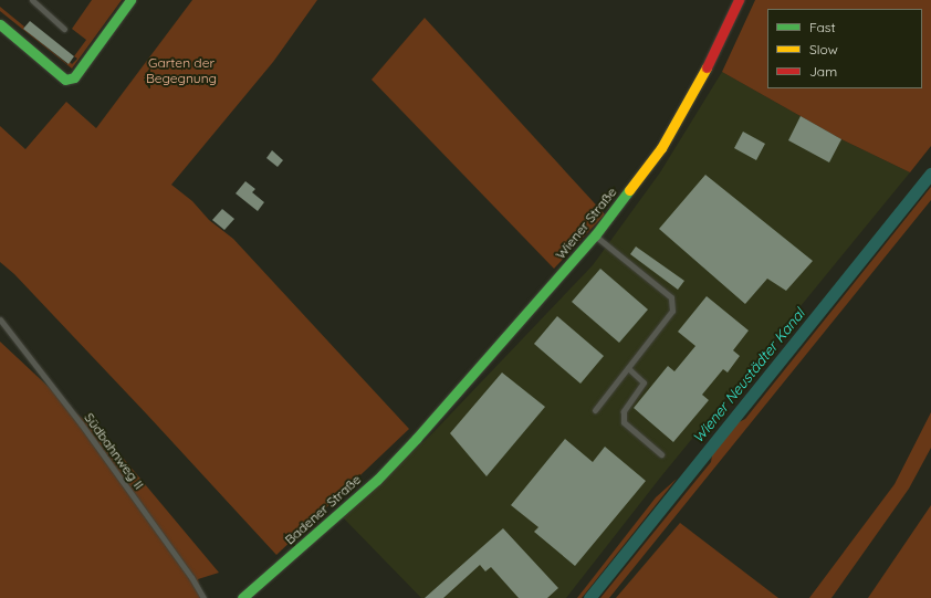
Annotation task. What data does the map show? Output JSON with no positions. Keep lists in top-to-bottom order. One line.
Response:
{"streets":{"main road":["Wiener Straße","Badener Straße"],"lane":["Südbahnweg II"]},"crossings":[["Wiener Straße","Badener Straße"]],"water":["Wiener Neustädter Kanal"],"parks":["Garten der Begegnung"],"legend":["Fast","Slow","Jam"]}
